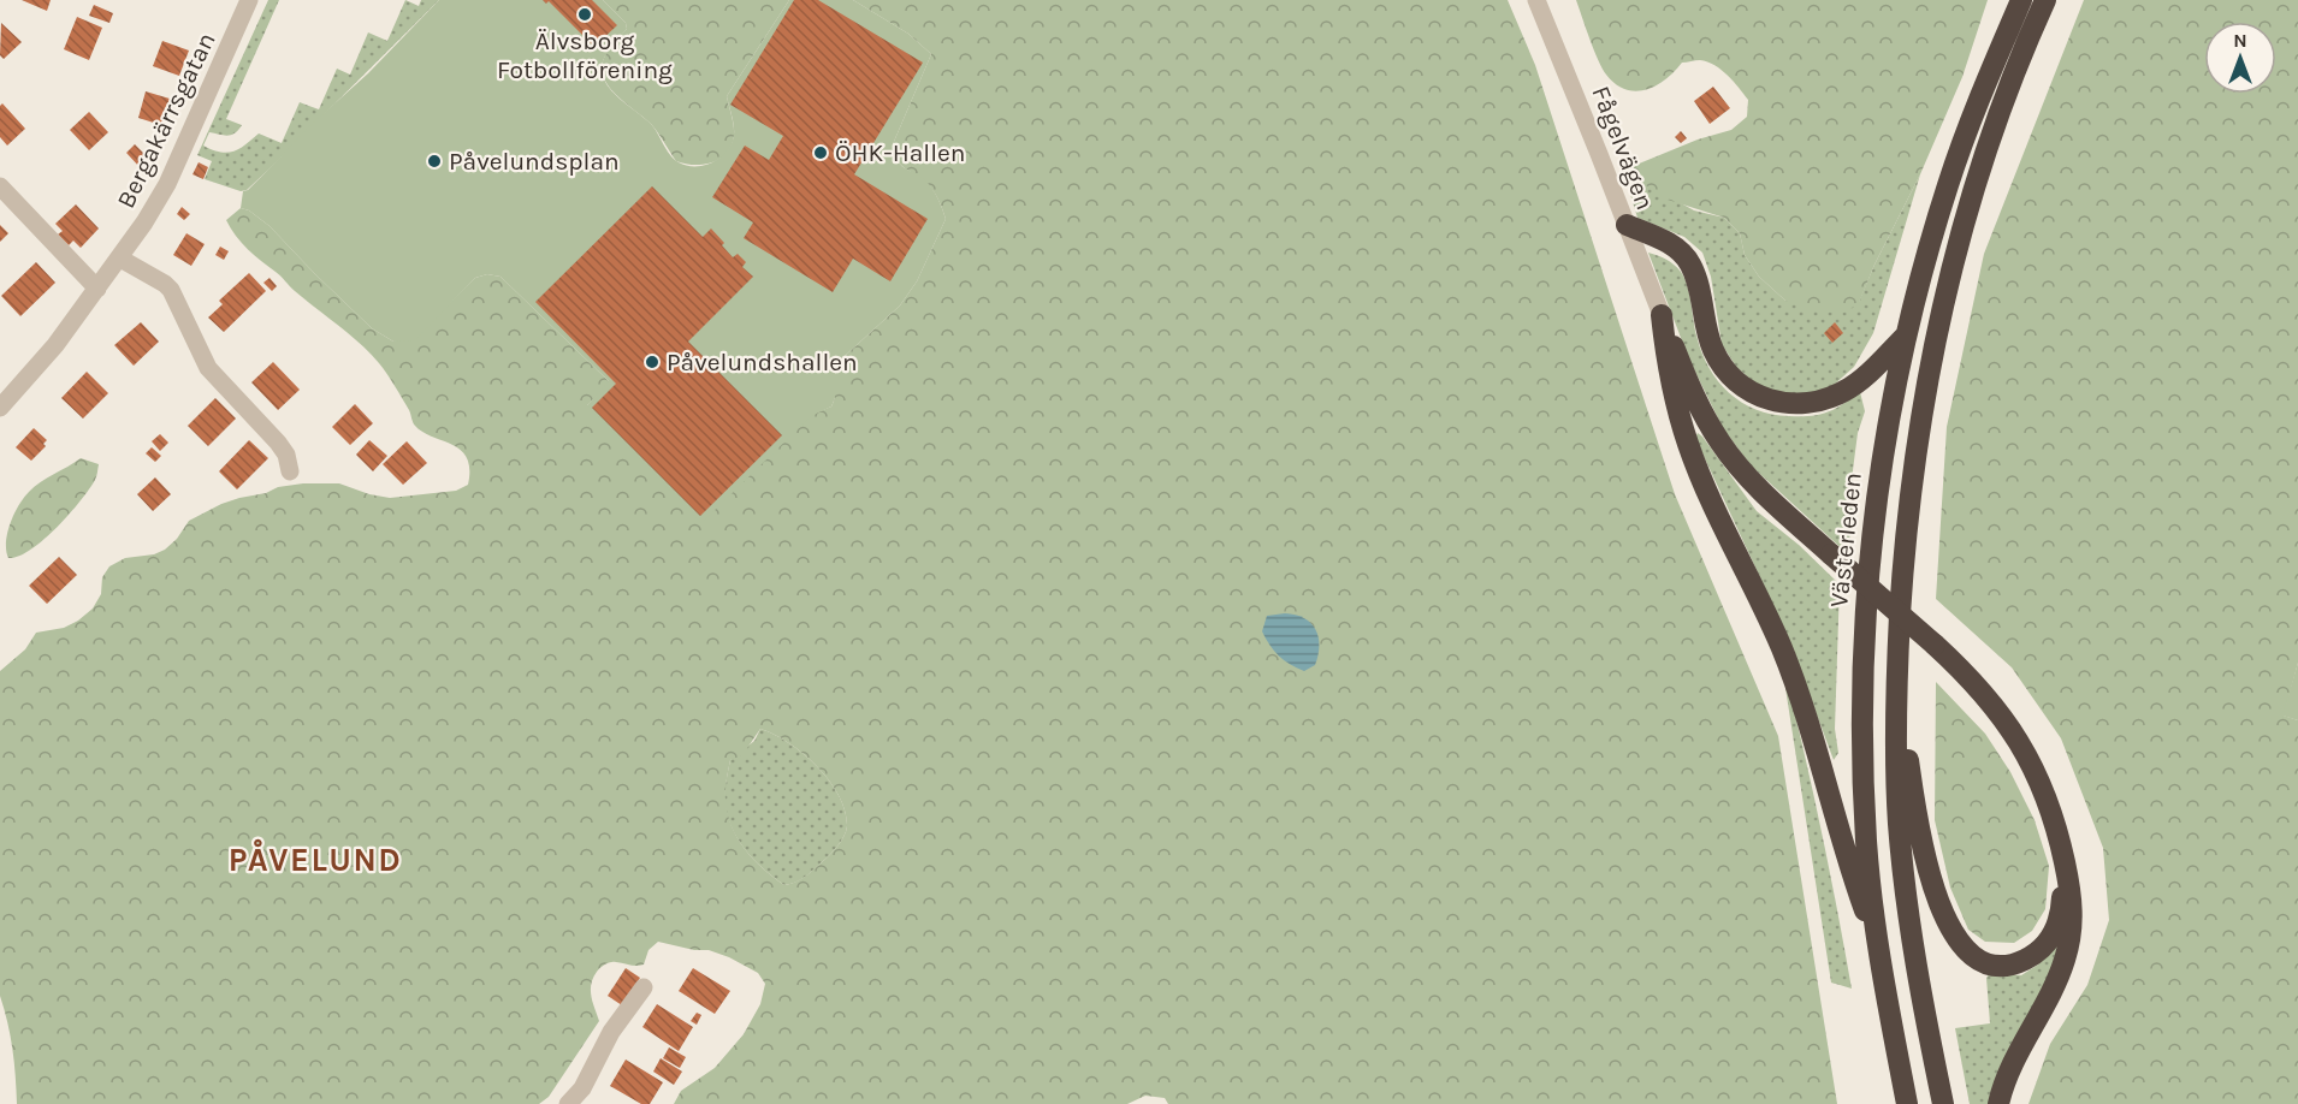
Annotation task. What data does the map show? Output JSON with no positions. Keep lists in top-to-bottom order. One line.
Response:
{"streets":{"highway":["Västerleden"],"street":["Bergakärrsgatan","Fågelvägen"]},"districts":["PÅVELUND"],"places":["Älvsborg Fotbollförening","ÖHK-Hallen","Påvelundsplan","Påvelundshallen"],"north":"top"}
